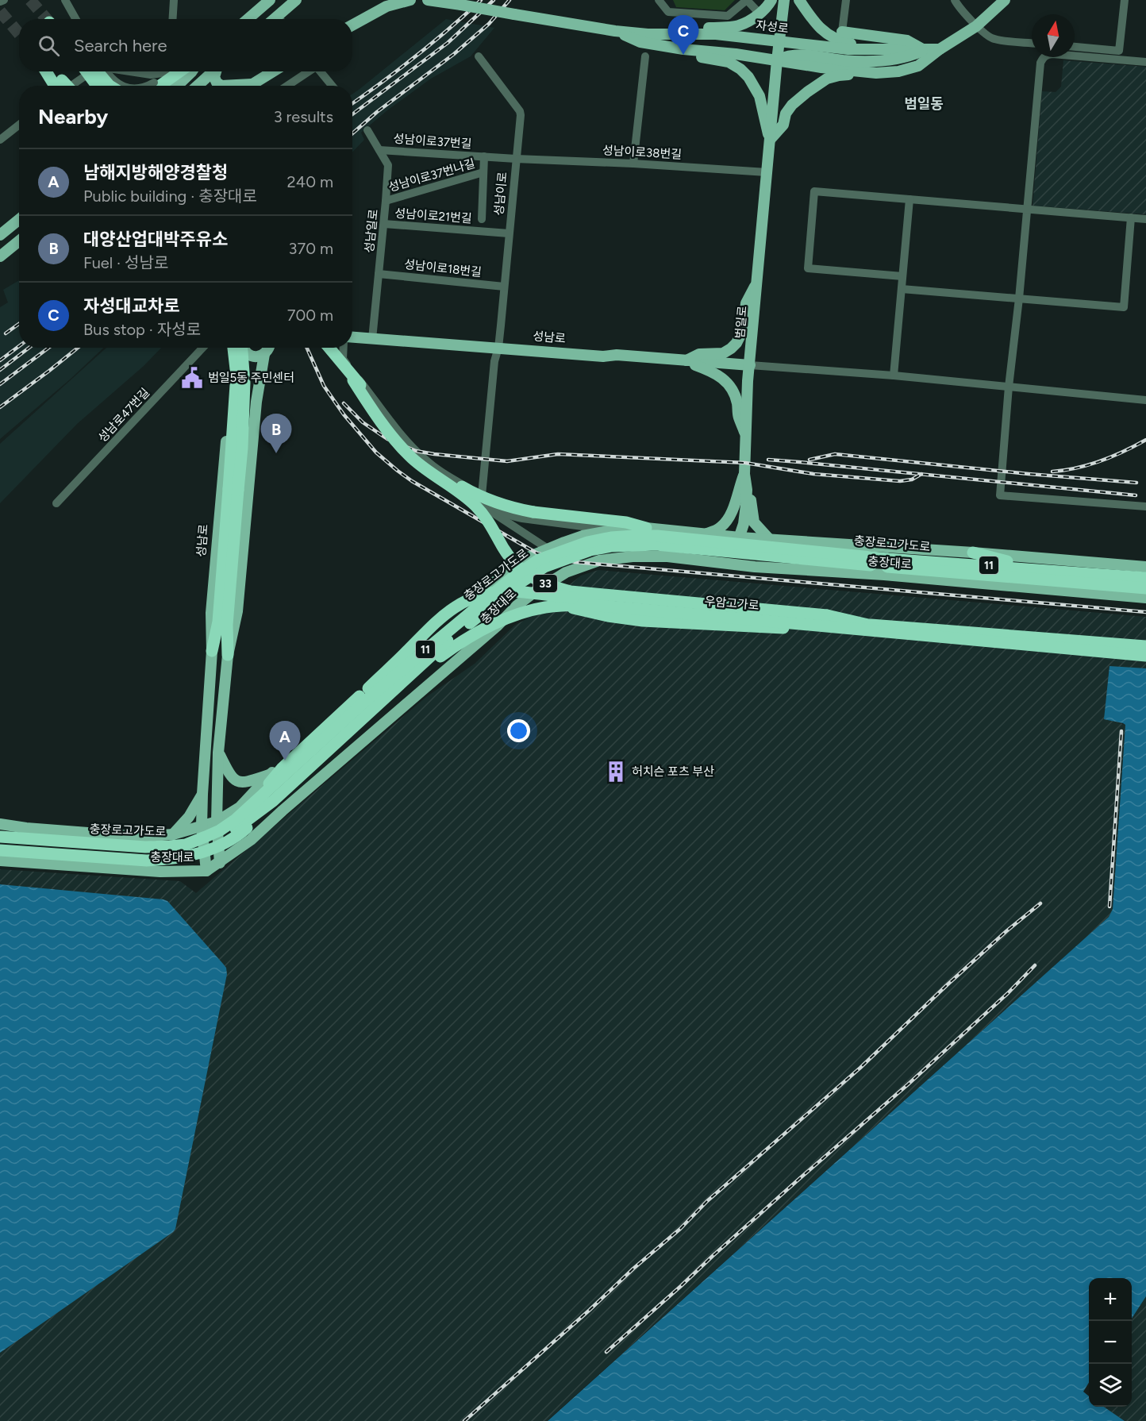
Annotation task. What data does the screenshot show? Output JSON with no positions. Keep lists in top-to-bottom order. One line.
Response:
{"streets":{"highway":["성남로","충장로고가도로","11","33","우암고가로"],"main road":["자성로","범일로","충장대로"],"street":["성남이로37번길","성남이로38번길","성남이로37번나길","성남이로","성남이로21번길","성남일로","성남이로18번길","성남로47번길"]},"crossings":[["자성로","범일로"],["성남이로37번길","성남이로38번길"],["성남이로37번길","성남이로37번나길"],["성남이로37번길","성남이로"],["성남이로37번길","성남일로"],["성남이로38번길","성남이로"],["성남이로38번길","범일로"],["성남이로37번나길","성남일로"],["성남이로","성남이로21번길"],["성남이로","성남이로18번길"],["성남이로","성남로"],["성남이로21번길","성남일로"],["성남일로","성남이로18번길"],["성남일로","성남로"],["범일로","성남로"],["성남로","충장대로"],["충장로고가도로","우암고가로"],["33","우암고가로"]],"districts":["범일동"],"places":{"public building":["범일5동 주민센터"],"building":["허치슨 포츠 부산"]},"north":"top","page":{"pins":["C","B","A"],"search":"Search here","heading":["Nearby","3 results"],"list":[{"mark":"A","name":"남해지방해양경찰청","note":"Public building · 충장대로","value":"240 m"},{"mark":"B","name":"대양산업대박주유소","note":"Fuel · 성남로","value":"370 m"},{"mark":"C","name":"자성대교차로","note":"Bus stop · 자성로","value":"700 m"}],"map_buttons":["+","−"]}}
